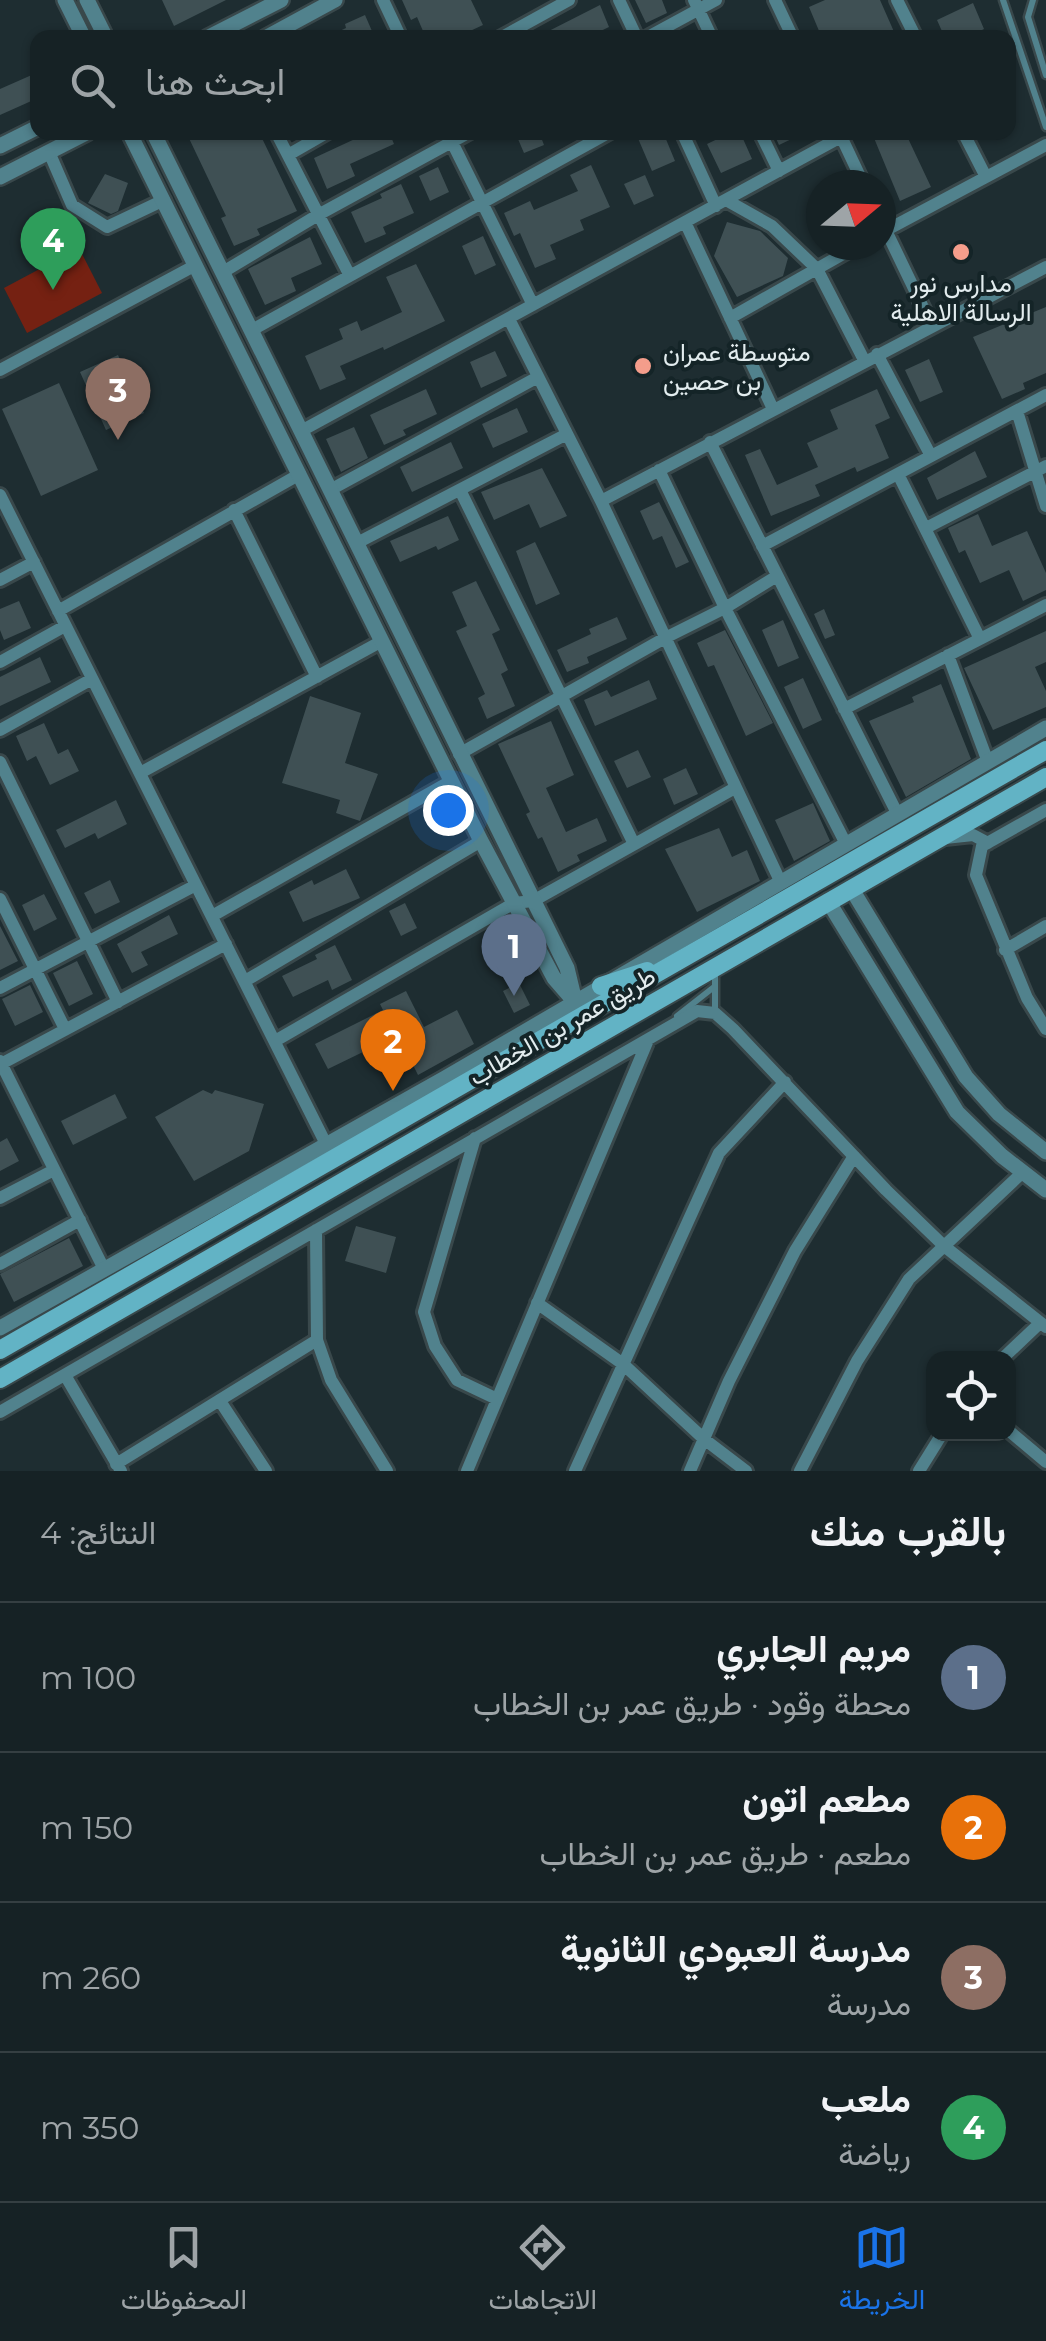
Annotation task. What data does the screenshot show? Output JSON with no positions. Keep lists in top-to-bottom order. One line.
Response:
{"streets":{"main road":["طريق عمر بن الخطاب"]},"places":["مدارس نور الرسالة الاهلية","متوسطة عمران بن حصين"],"north":"right","page":{"search":"ابحث هنا","pins":["4","3","1","2"],"heading":["بالقرب منك","النتائج: 4"],"list":[{"mark":"1","name":"مريم الجابري","note":"محطة وقود · طريق عمر بن الخطاب","value":"100 m"},{"mark":"2","name":"مطعم اتون","note":"مطعم · طريق عمر بن الخطاب","value":"150 m"},{"mark":"3","name":"مدرسة العبودي الثانوية","note":"مدرسة","value":"260 m"},{"mark":"4","name":"ملعب","note":"رياضة","value":"350 m"}],"nav":["الخريطة","الاتجاهات","المحفوظات"]}}
